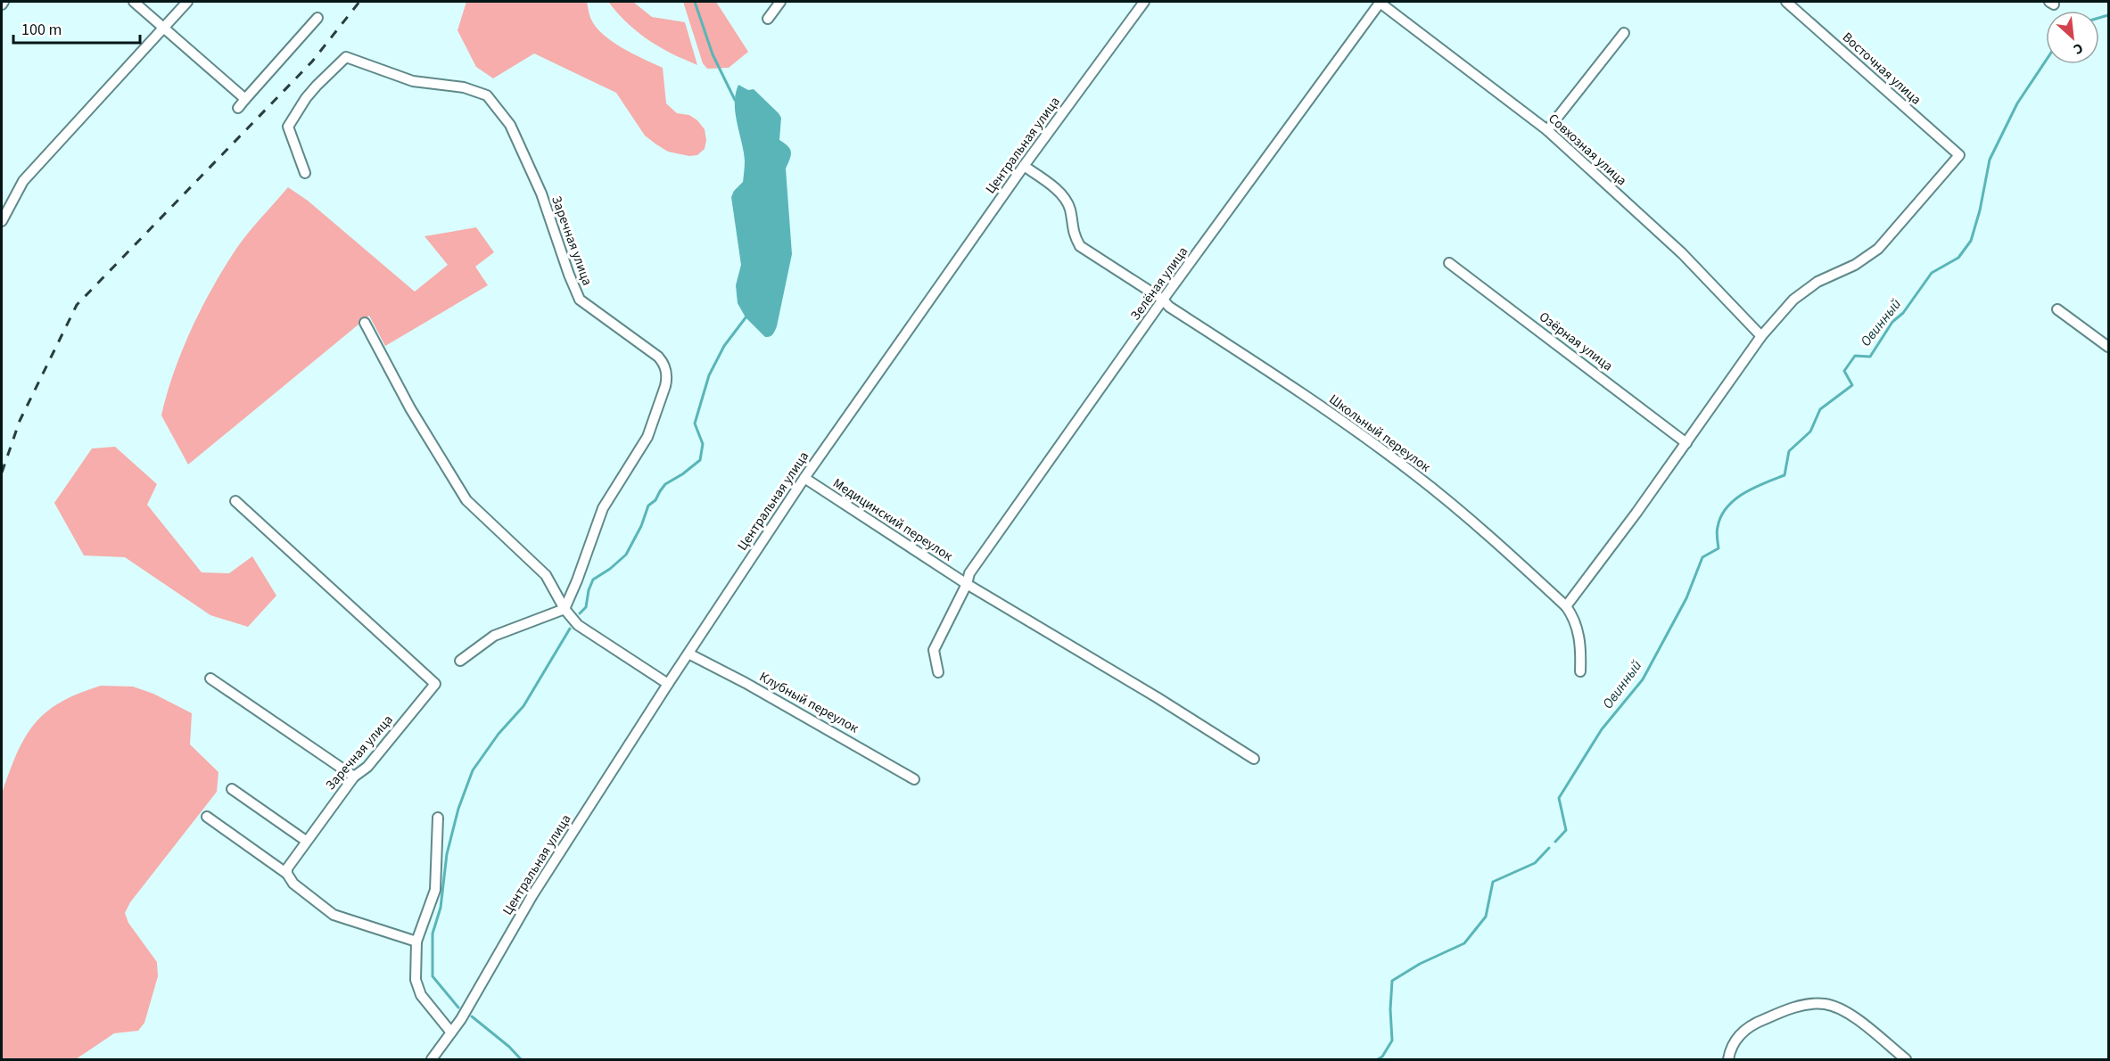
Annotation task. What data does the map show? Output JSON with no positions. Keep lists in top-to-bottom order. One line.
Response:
{"streets":{"street":["Восточная улица","Центральная улица","Совхозная улица","Заречная улица","Зелёная улица","Озёрная улица","Школьный переулок","Медицинский переулок","Клубный переулок"]},"crossings":[["Восточная улица","Совхозная улица"],["Центральная улица","Школьный переулок"],["Центральная улица","Медицинский переулок"],["Центральная улица","Клубный переулок"],["Совхозная улица","Зелёная улица"],["Зелёная улица","Школьный переулок"],["Зелёная улица","Медицинский переулок"]],"water":["Овинный"],"scale_bar":"100 m","north":"bottom right"}
